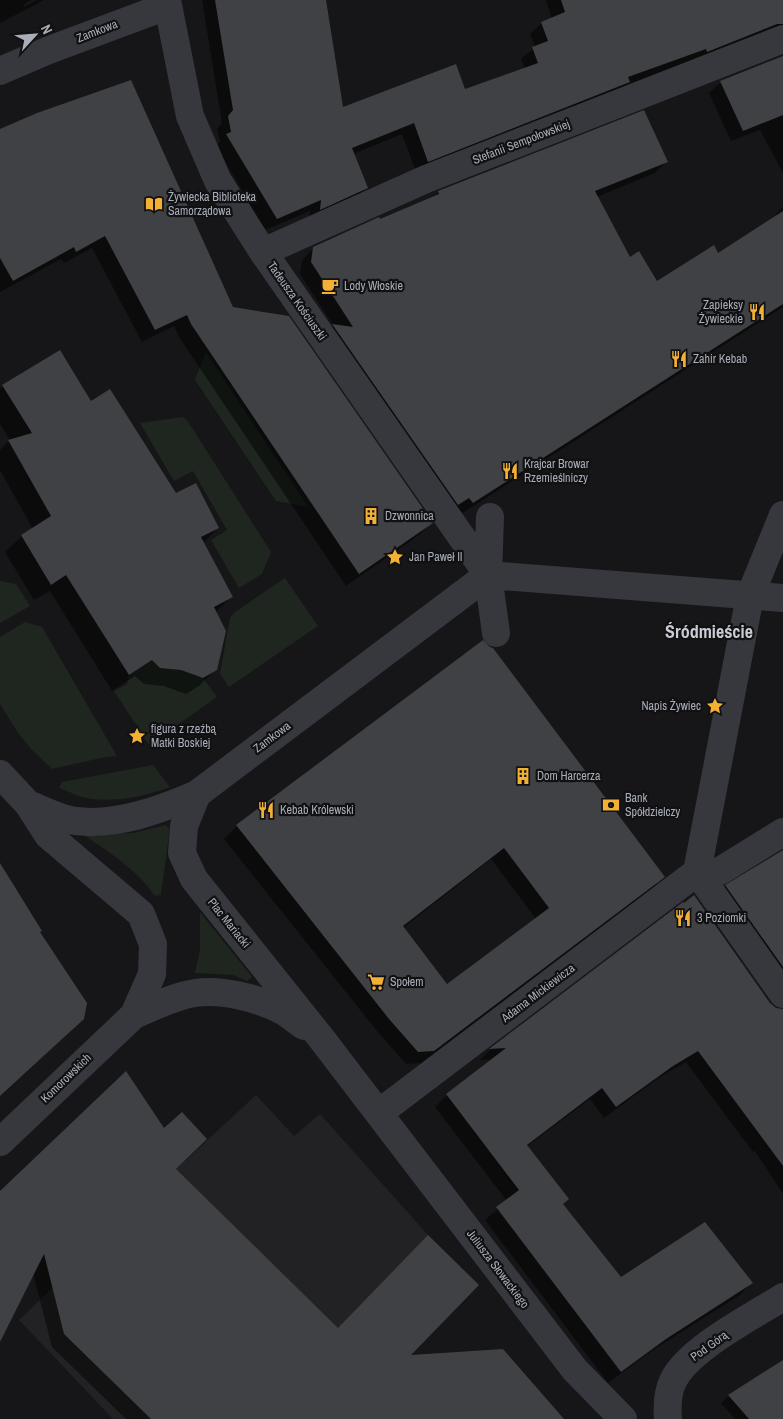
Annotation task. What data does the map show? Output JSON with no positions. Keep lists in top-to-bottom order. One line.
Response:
{"streets":{"street":["Zamkowa","Stefanii Sempołowskiej","Tadeusza Kościuszki","Plac Mariacki","Adama Mickiewicza","Komorowskich","Juliusza Słowackiego","Pod Górą"]},"crossings":[["Zamkowa","Tadeusza Kościuszki"],["Zamkowa","Plac Mariacki"],["Zamkowa","Komorowskich"],["Stefanii Sempołowskiej","Tadeusza Kościuszki"],["Plac Mariacki","Adama Mickiewicza"],["Plac Mariacki","Komorowskich"],["Plac Mariacki","Juliusza Słowackiego"],["Adama Mickiewicza","Juliusza Słowackiego"]],"districts":["Śródmieście"],"places":{"library":["Żywiecka Biblioteka Samorządowa"],"cafe":["Lody Włoskie"],"restaurant":["Zapieksy Żywieckie","Zahir Kebab","Krajcar Browar Rzemieślniczy","Kebab Królewski","3 Poziomki"],"building":["Dzwonnica","Dom Harcerza"],"place":["Jan Paweł II","Napis Żywiec","figura z rzeźbą Matki Boskiej"],"bank":["Bank Spółdzielczy"],"supermarket":["Społem"]},"north":"top right"}
